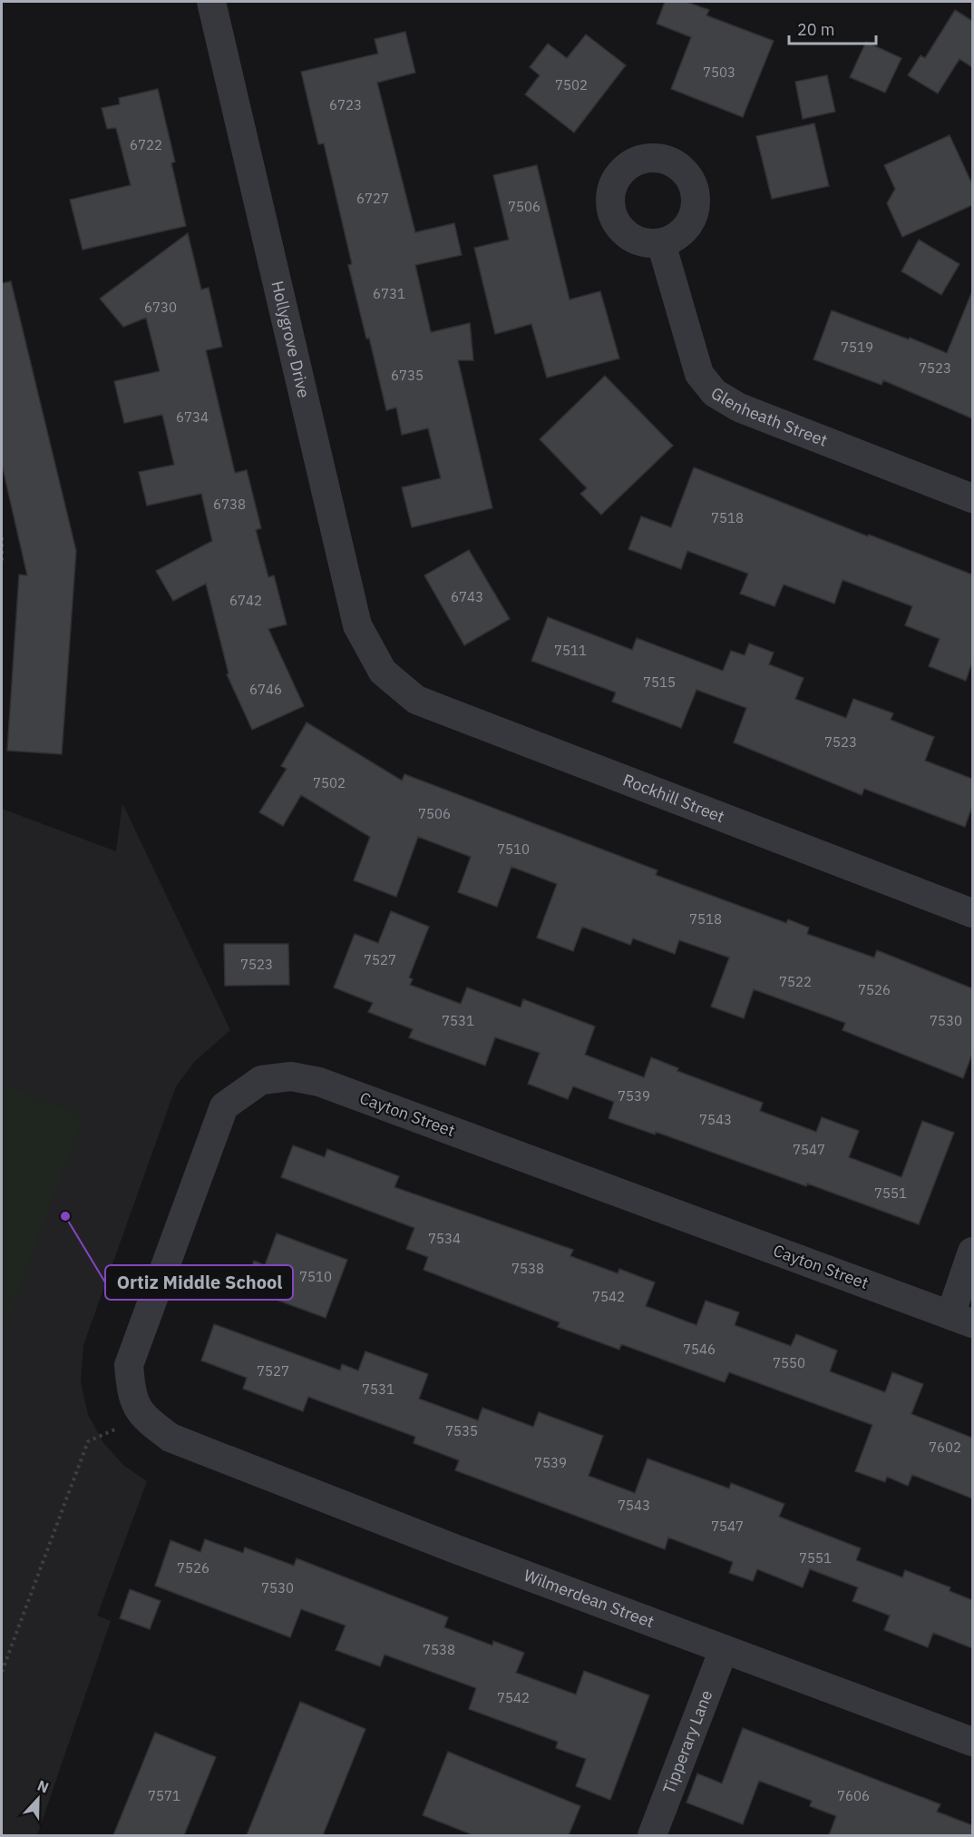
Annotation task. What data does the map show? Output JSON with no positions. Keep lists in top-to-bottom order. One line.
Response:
{"streets":{"street":["Hollygrove Drive","Glenheath Street","Rockhill Street","Cayton Street","Wilmerdean Street","Tipperary Lane"]},"crossings":[["Hollygrove Drive","Rockhill Street"],["Cayton Street","Wilmerdean Street"],["Wilmerdean Street","Tipperary Lane"]],"places":["Ortiz Middle School"],"house_numbers":["7503","7502","6723","6722","6727","7506","6731","6730","7519","7523","6735","6734","6738","7518","6743","6742","7511","7515","6746","7523","7502","7506","7510","7518","7527","7523","7522","7526","7531","7530","7539","7543","7547","7551","7534","7538","7510","7542","7546","7550","7527","7531","7535","7602","7539","7543","7547","7551","7526","7530","7538","7542","7571","7606"],"scale_bar":"20 m","north":"top"}
